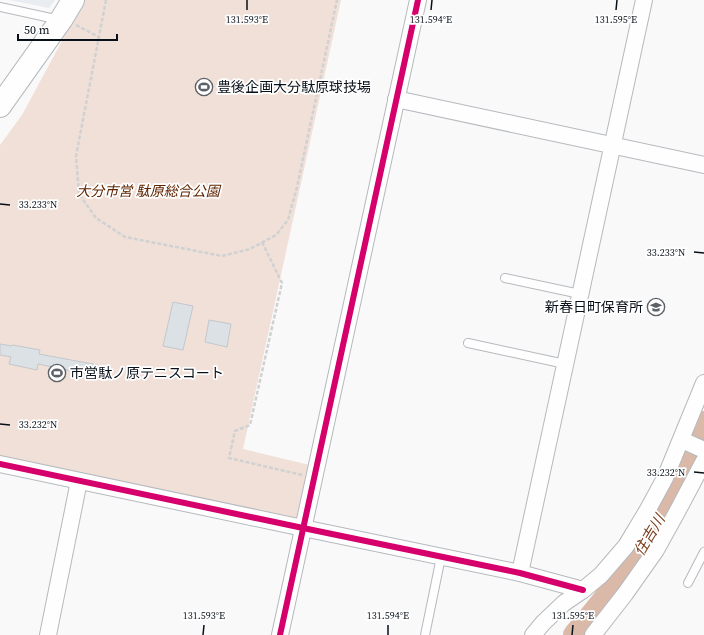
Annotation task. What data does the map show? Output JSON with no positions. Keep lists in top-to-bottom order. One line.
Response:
{"water":["住吉川"],"parks":["大分市営 駄原総合公園"],"places":{"sports":["豊後企画大分駄原球技場","市営駄ノ原テニスコート"],"school or university":["新春日町保育所"]},"scale_bar":"50 m","coordinates":["131.593°E","131.594°E","131.595°E","33.233°N","33.232°N"]}
